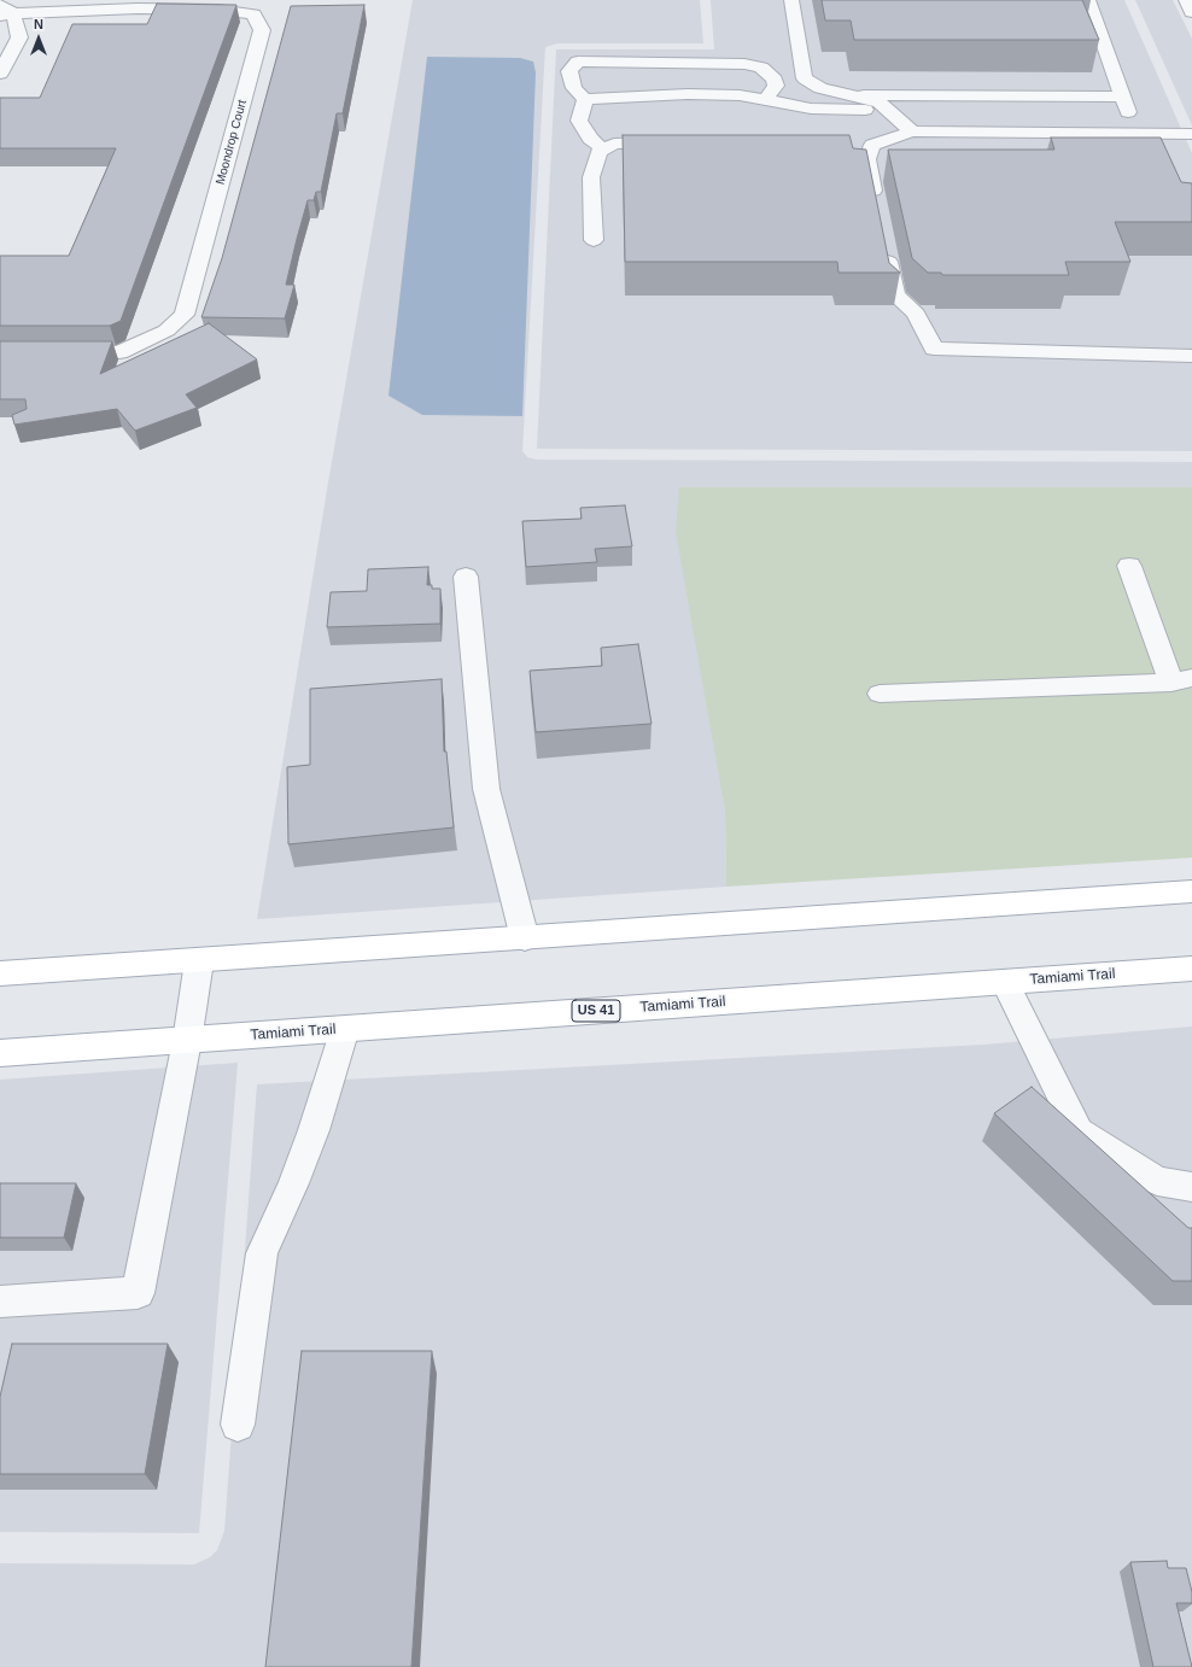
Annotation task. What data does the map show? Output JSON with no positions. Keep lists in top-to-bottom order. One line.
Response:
{"streets":{"main road":["Tamiami Trail","US 41"],"street":["Moondrop Court"]},"north":"top"}
